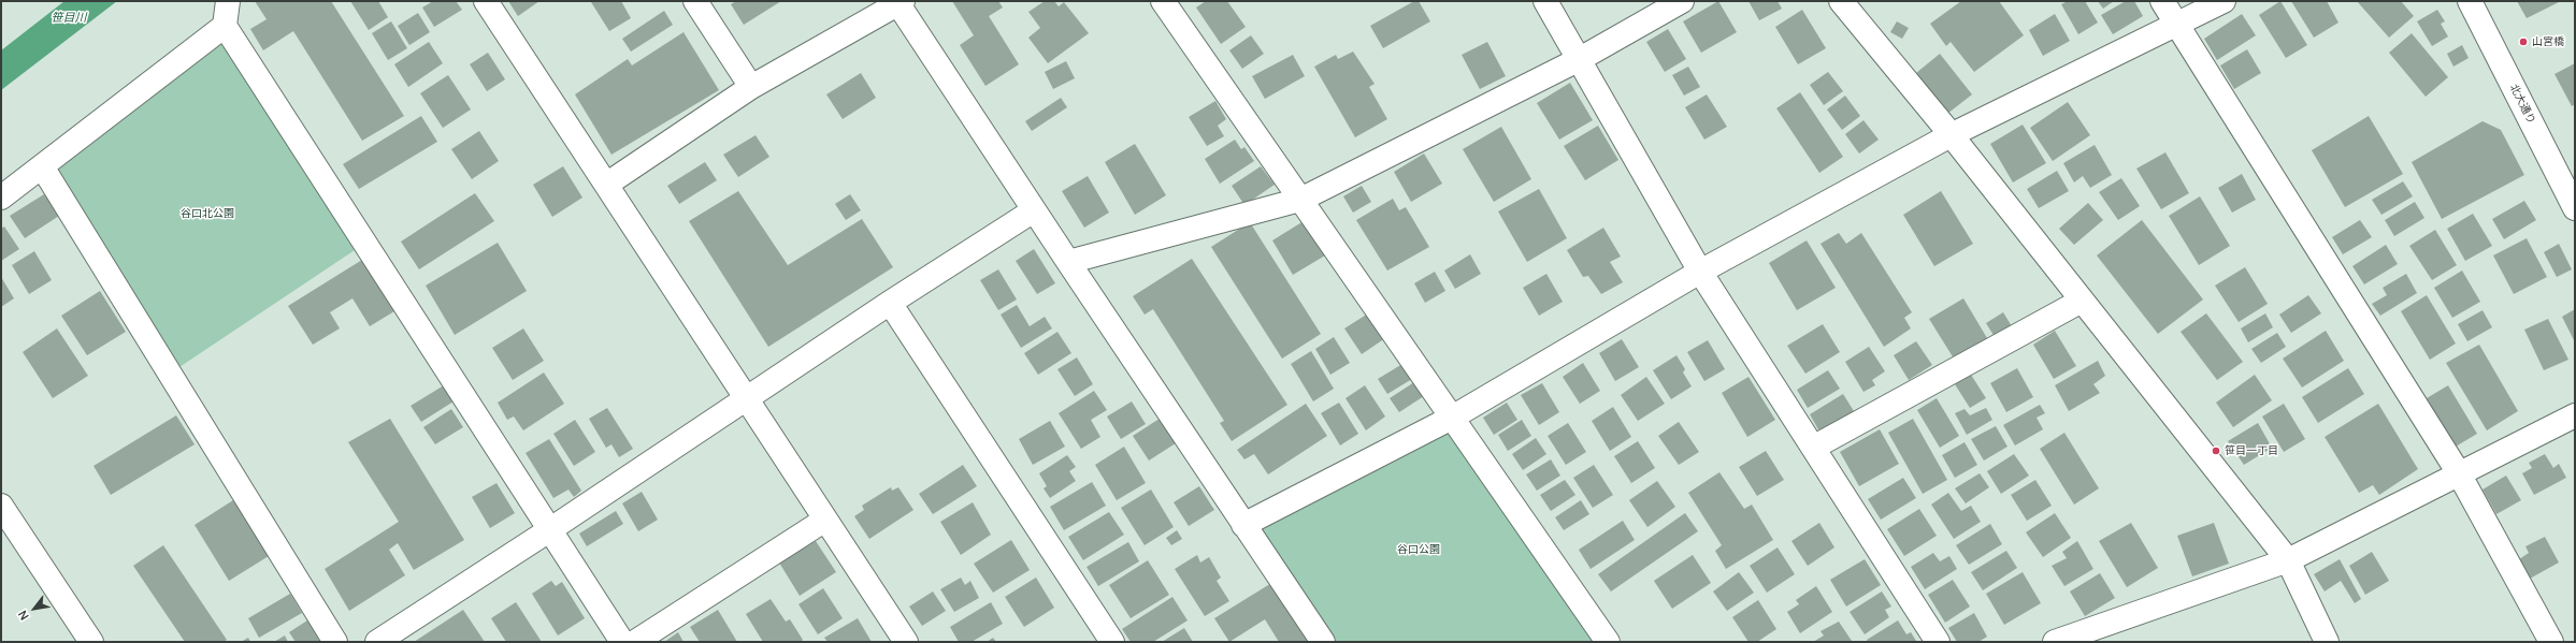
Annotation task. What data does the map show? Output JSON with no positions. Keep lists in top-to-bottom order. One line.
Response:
{"streets":{"street":["北大通り"]},"water":["笹目川"],"parks":["谷口北公園","谷口公園"],"places":["山宮橋","笹目一丁目"],"north":"bottom left"}
